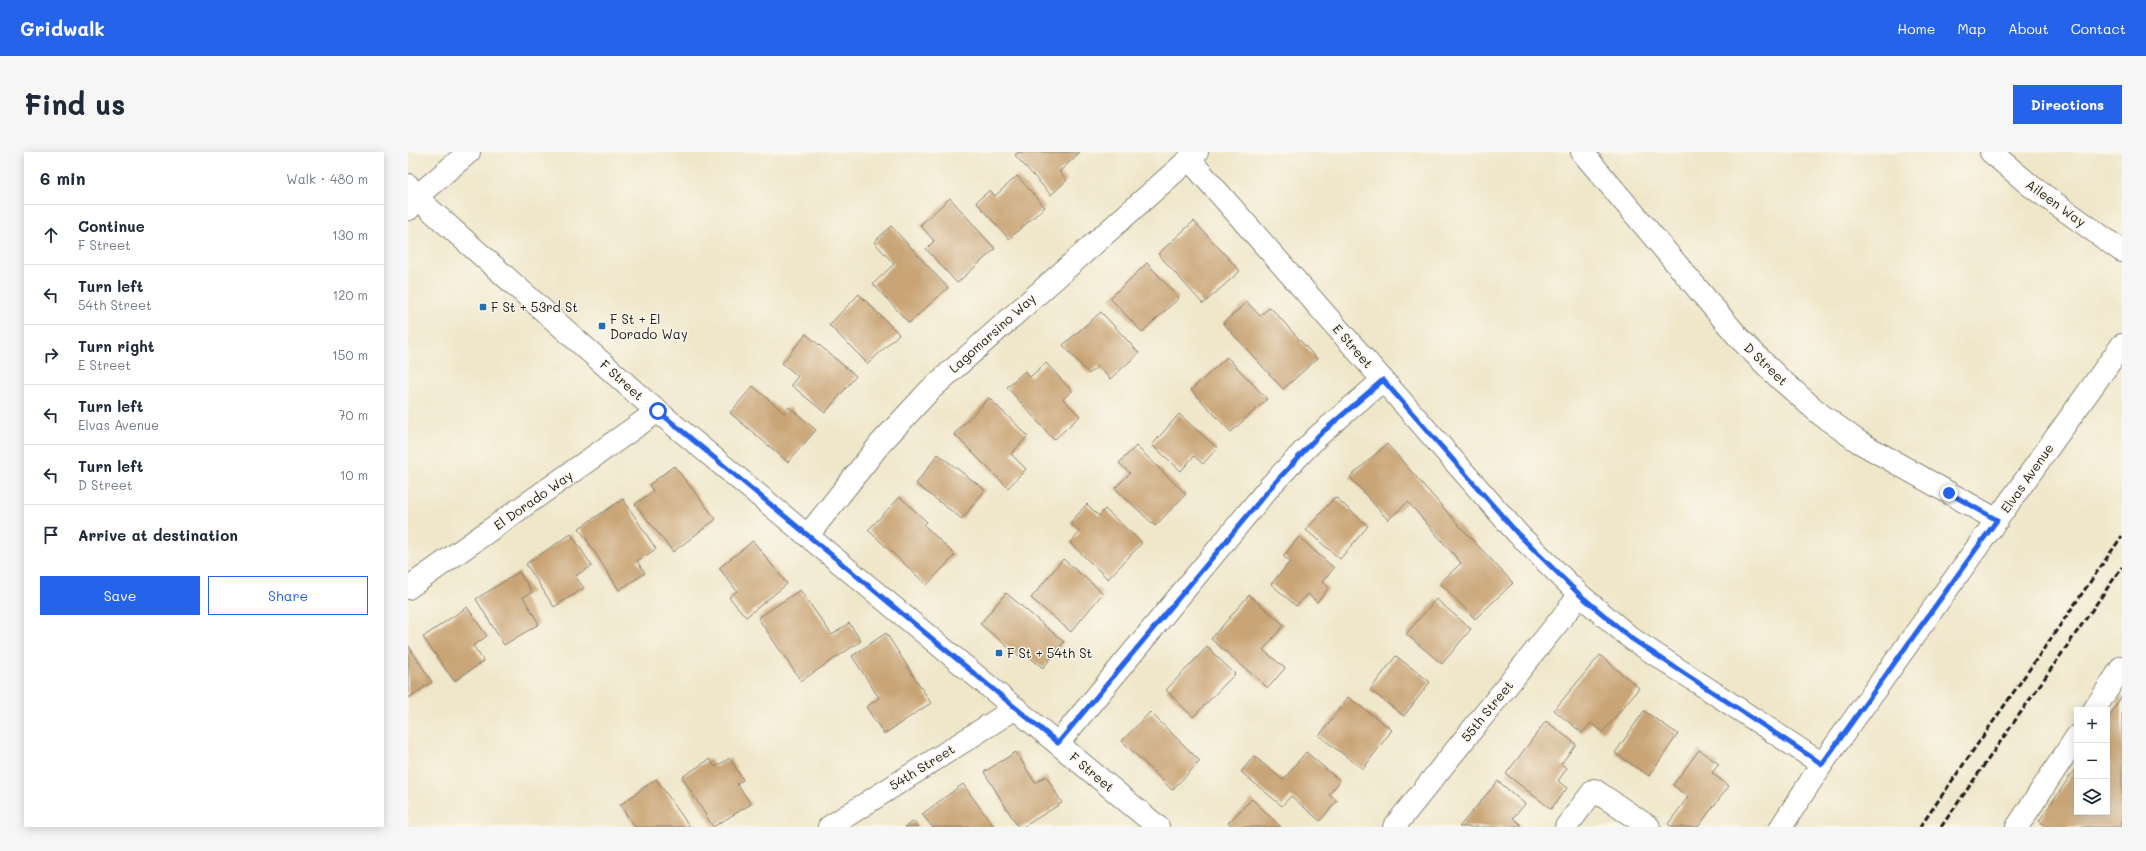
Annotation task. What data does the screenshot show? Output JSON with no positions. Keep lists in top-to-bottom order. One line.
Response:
{"streets":{"street":["Aileen Way","Lagomarsino Way","E Street","D Street","F Street","Elvas Avenue","El Dorado Way","55th Street","54th Street"]},"crossings":[["Lagomarsino Way","E Street"],["Lagomarsino Way","F Street"],["E Street","Elvas Avenue"],["E Street","55th Street"],["D Street","Elvas Avenue"],["F Street","El Dorado Way"],["F Street","54th Street"]],"places":{"transit":["F St + 53rd St","F St + El Dorado Way","F St + 54th St"]},"page":{"header":"Gridwalk","nav":["Home","Map","About","Contact"],"buttons":["Directions",["Save","Share"]],"title":"Find us","heading":["6 min","Walk · 480 m"],"list":[["Continue","F Street","130 m"],["Turn left","54th Street","120 m"],["Turn right","E Street","150 m"],["Turn left","Elvas Avenue","70 m"],["Turn left","D Street","10 m"],"Arrive at destination"],"map_buttons":["+","−"]}}
